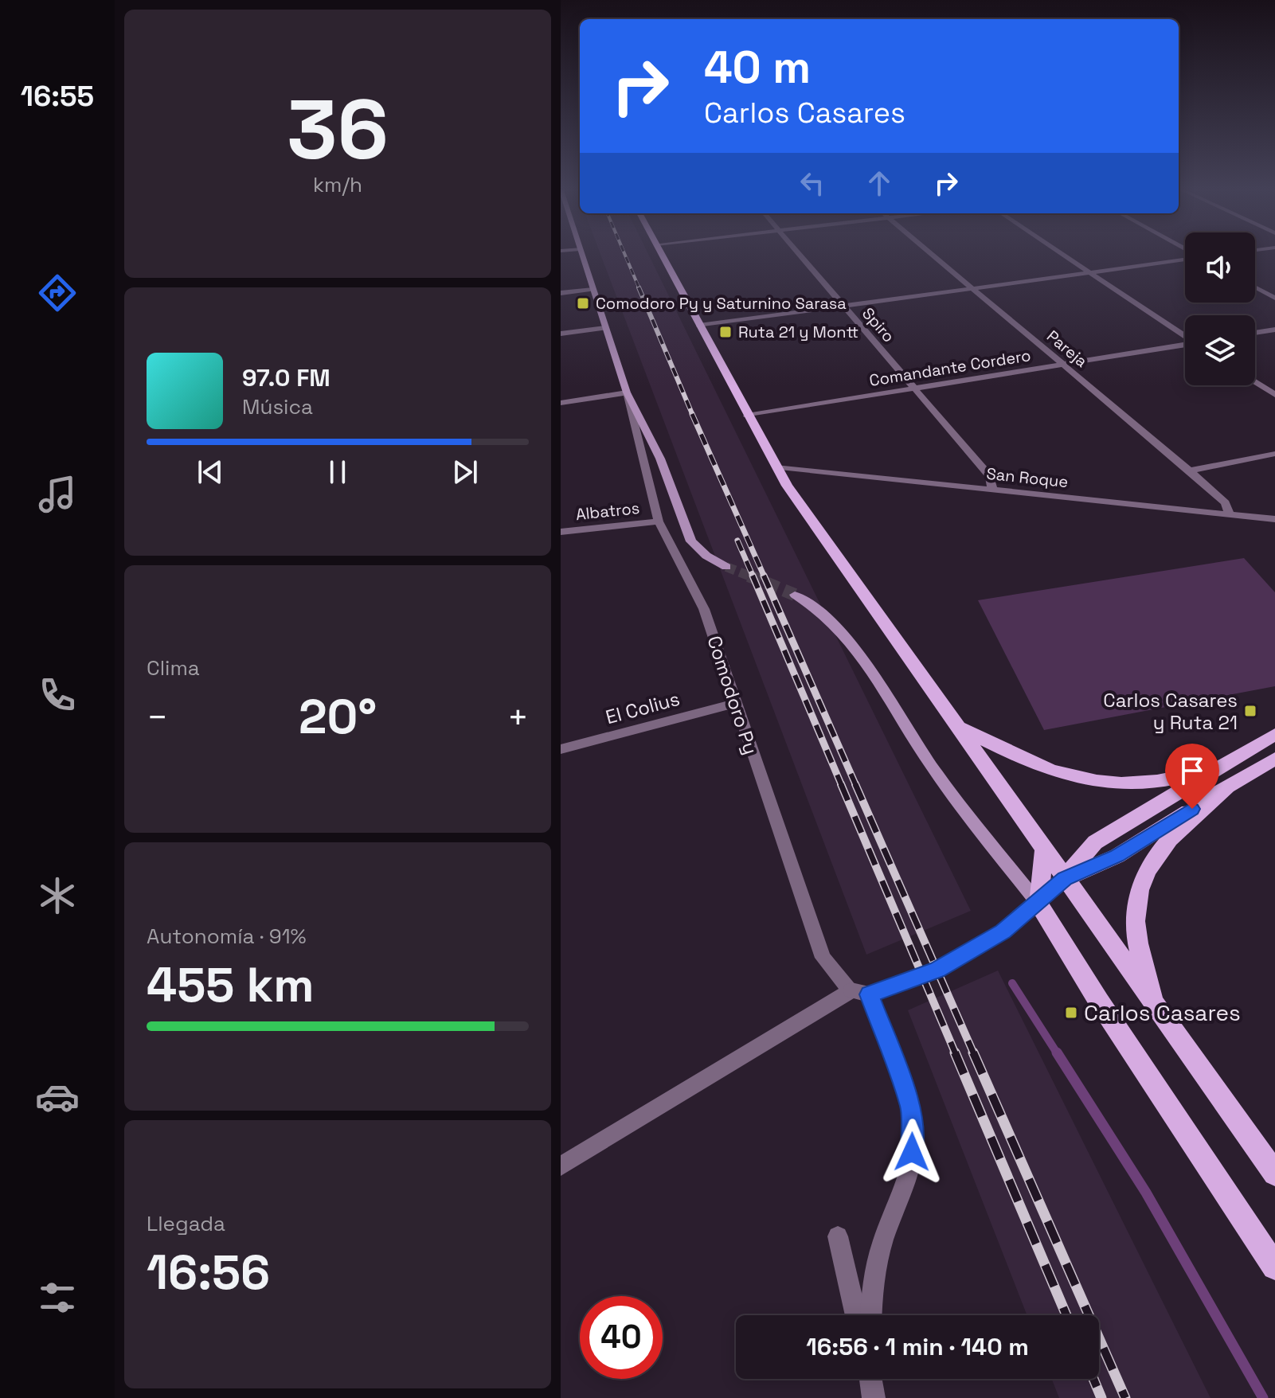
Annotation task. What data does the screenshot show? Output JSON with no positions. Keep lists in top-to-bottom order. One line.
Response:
{"streets":{"main road":["Comodoro Py"],"street":["Spiro","Pareja","Comandante Cordero","San Roque","Albatros","El Colius"]},"crossings":[["Spiro","Comandante Cordero"],["Spiro","San Roque"],["Pareja","Comandante Cordero"],["Pareja","San Roque"],["Albatros","Comodoro Py"],["Comodoro Py","El Colius"]],"places":{"transit":["Comodoro Py y Saturnino Sarasa","Ruta 21 y Montt","Carlos Casares y Ruta 21","Carlos Casares"]},"page":{"tabs":"16:55","tile":[["36","km/h"],"Clima",["Autonomía · 91%","455 km"],["Llegada","16:56"]],"turn":["40 m","Carlos Casares"],"song":["97.0 FM","Música"],"heat":["−","20°","+"],"limit":"40","trip":"16:56 · 1 min · 140 m"}}
